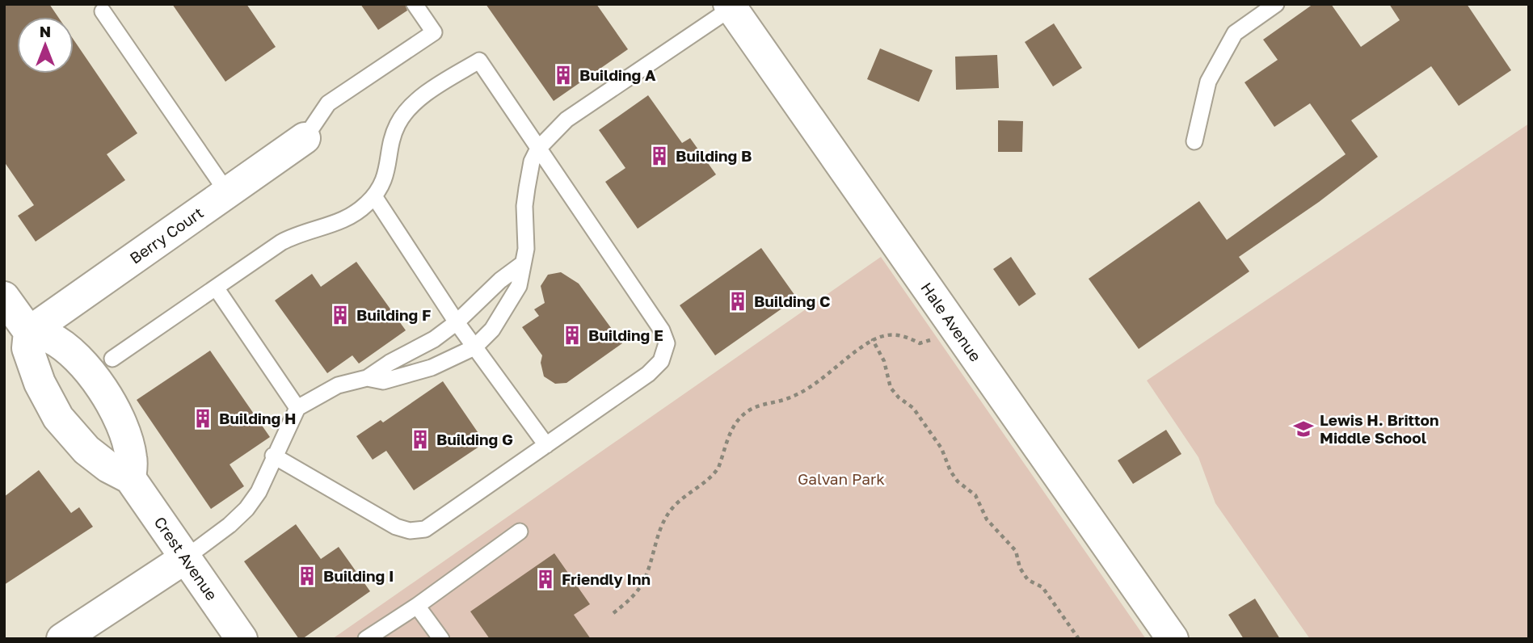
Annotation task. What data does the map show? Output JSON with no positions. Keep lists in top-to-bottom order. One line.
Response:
{"streets":{"street":["Berry Court","Hale Avenue","Crest Avenue"]},"crossings":[["Berry Court","Crest Avenue"]],"parks":["Galvan Park"],"places":{"building":["Building A","Building B","Building C","Building F","Building E","Building H","Building G","Building I","Friendly Inn"],"school or university":["Lewis H. Britton Middle School"]},"north":"top"}
